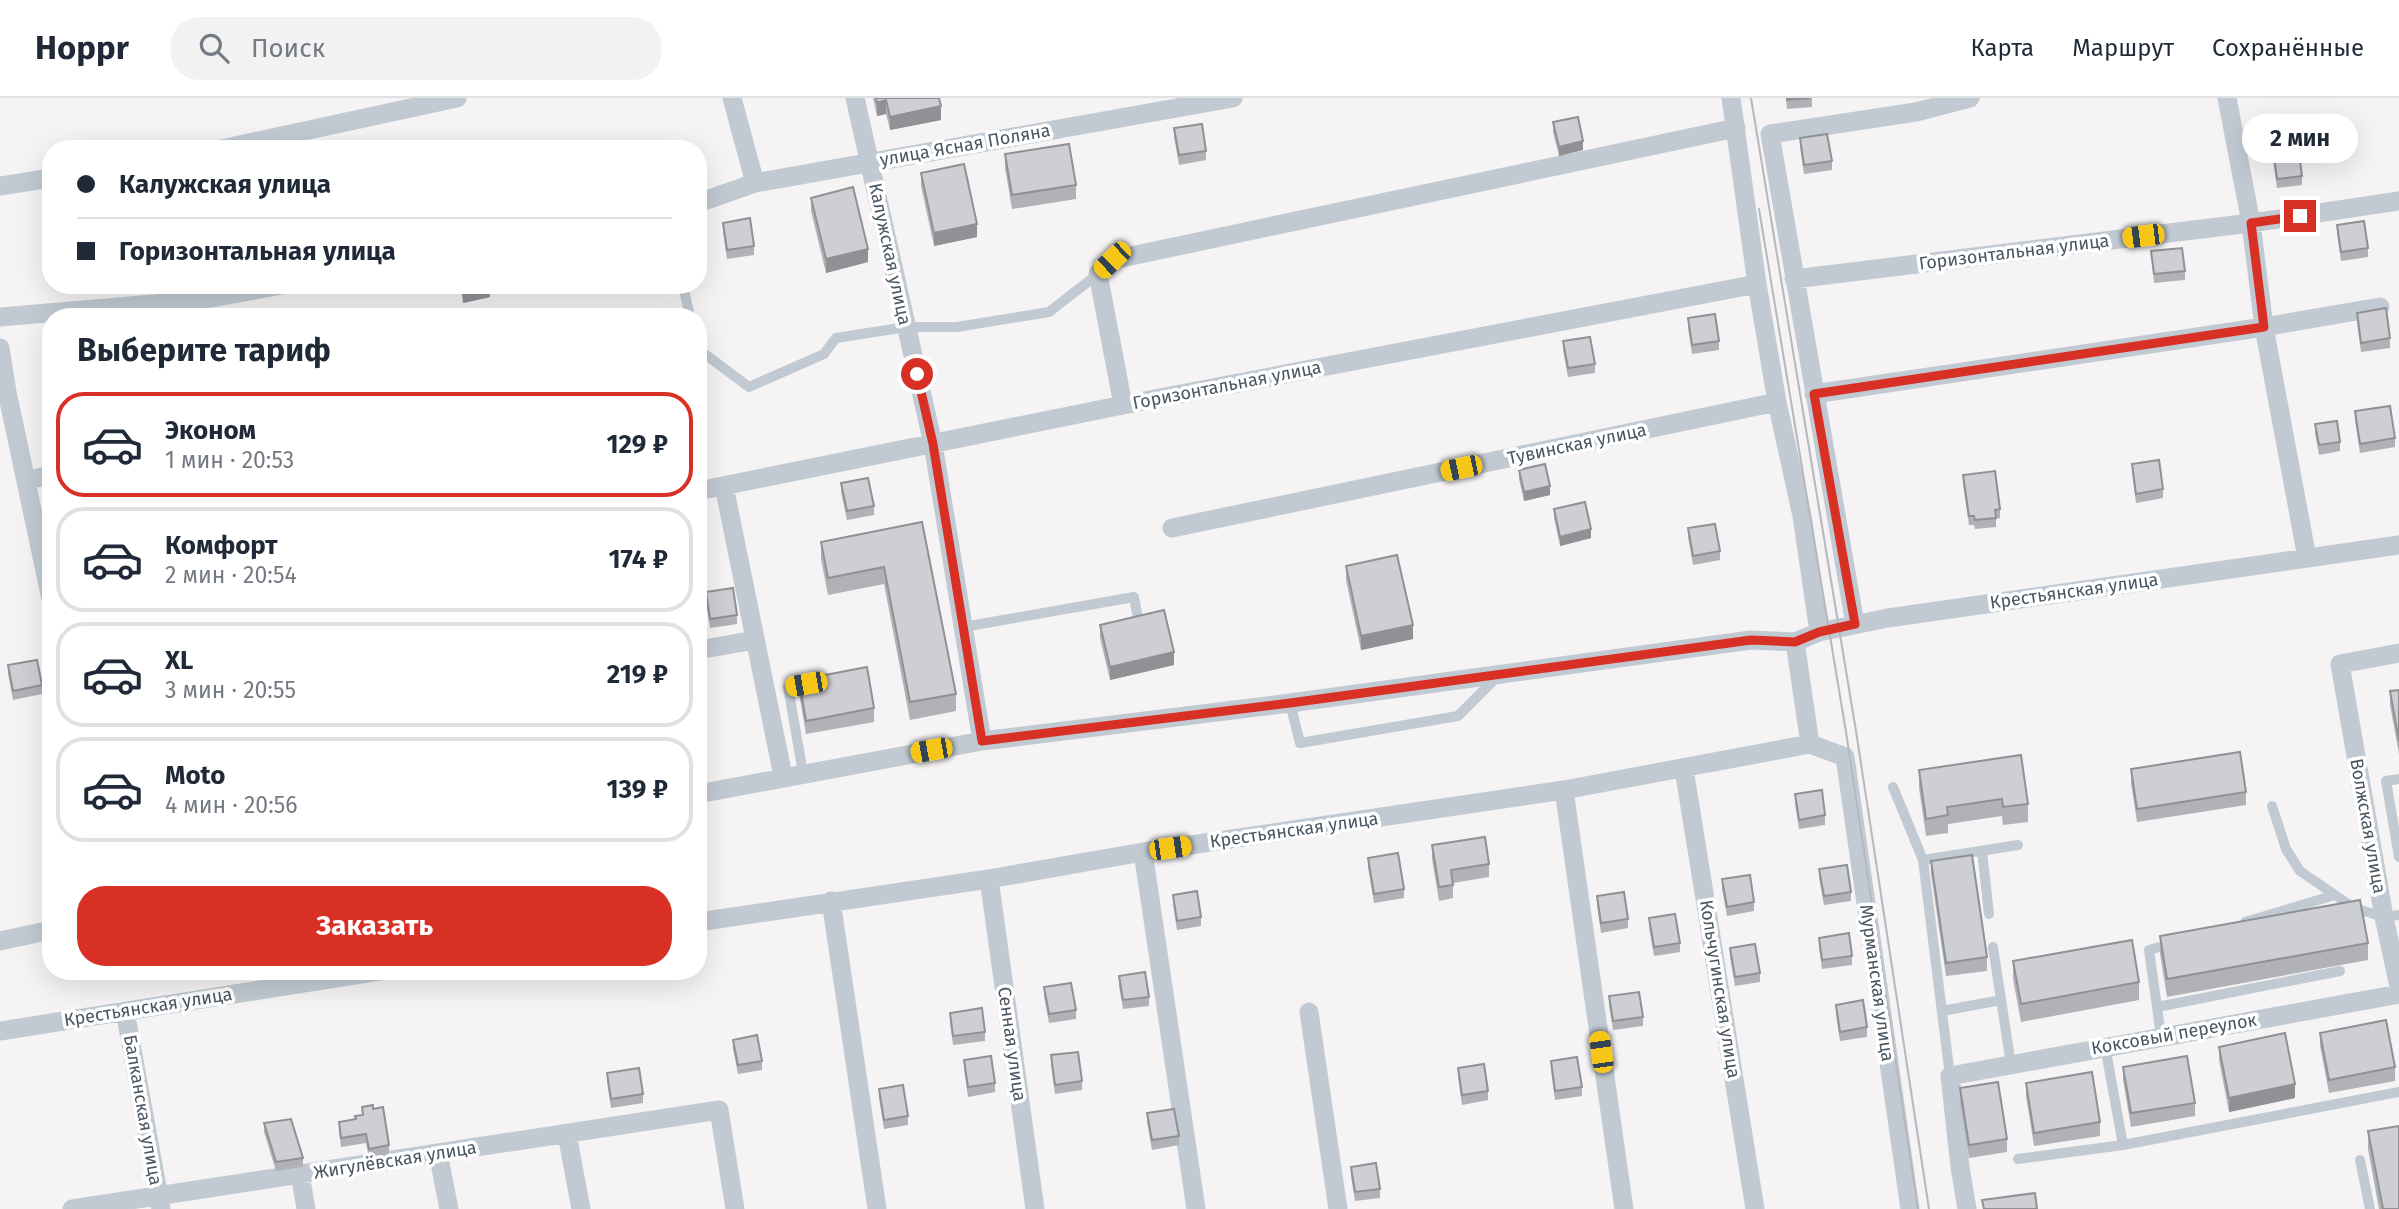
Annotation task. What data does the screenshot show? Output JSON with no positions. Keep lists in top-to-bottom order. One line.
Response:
{"streets":{"street":["улица Ясная Поляна","Горизонтальная улица","Калужская улица","Тувинская улица","Крестьянская улица","Волжская улица","Мурманская улица","Кольчугинская улица","Коксовый переулок","Сенная улица","Балканская улица","Жигулёвская улица"]},"crossings":[["улица Ясная Поляна","Калужская улица"],["Горизонтальная улица","Калужская улица"],["Калужская улица","Крестьянская улица"],["Крестьянская улица","Мурманская улица"],["Крестьянская улица","Кольчугинская улица"],["Крестьянская улица","Сенная улица"],["Крестьянская улица","Балканская улица"],["Балканская улица","Жигулёвская улица"]],"page":{"header":"Hoppr","search":"Поиск","nav":["Карта","Маршрут","Сохранённые"],"bubble":"2 мин","banner":["Калужская улица","Горизонтальная улица"],"heading":"Выберите тариф","list":[{"name":"Эконом","note":"1 мин · 20:53","value":"129 ₽"},{"name":"Комфорт","note":"2 мин · 20:54","value":"174 ₽"},{"name":"XL","note":"3 мин · 20:55","value":"219 ₽"},{"name":"Moto","note":"4 мин · 20:56","value":"139 ₽"}],"buttons":"Заказать"}}
